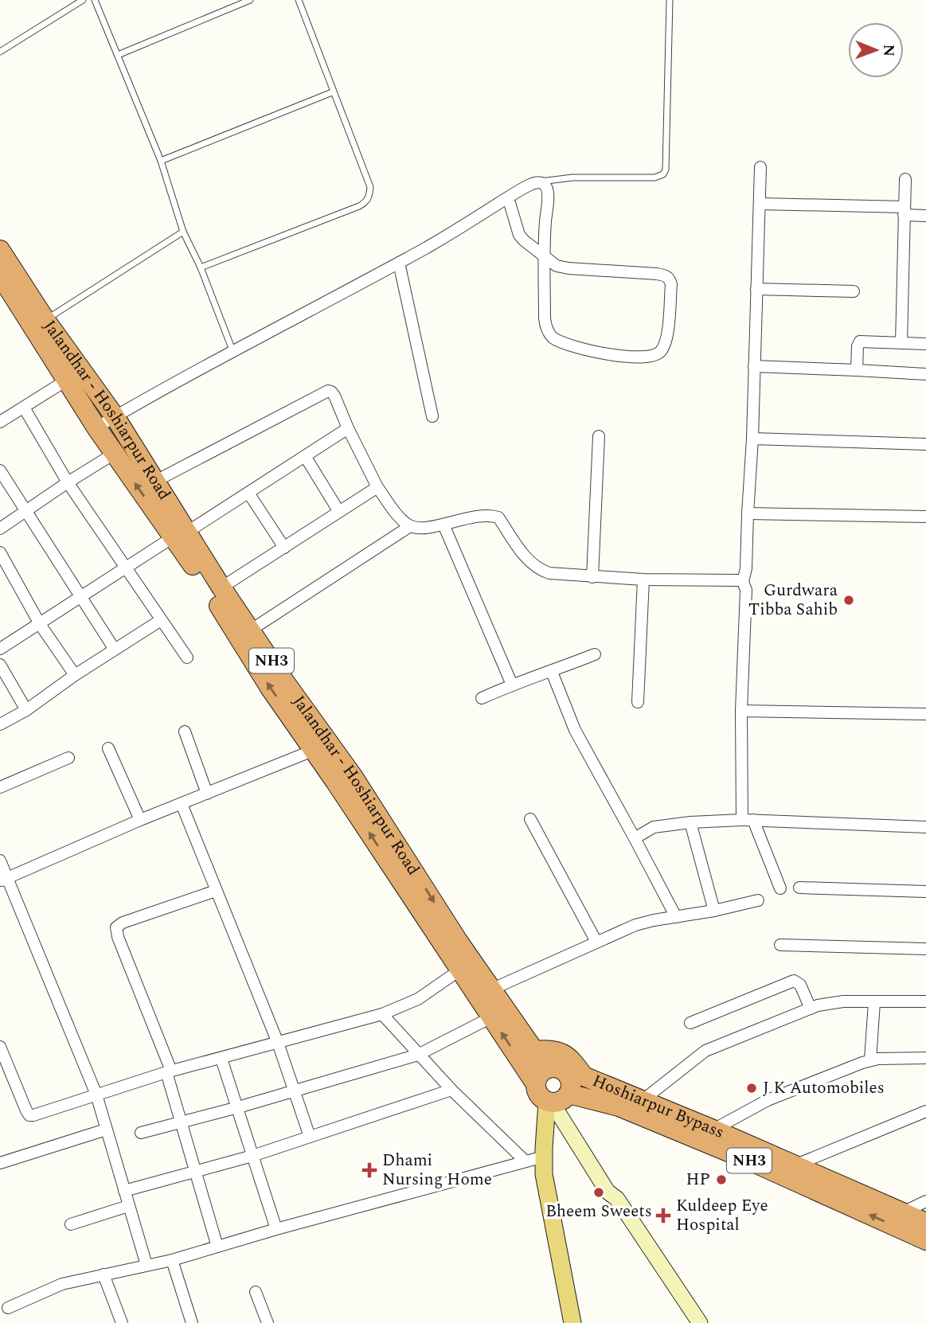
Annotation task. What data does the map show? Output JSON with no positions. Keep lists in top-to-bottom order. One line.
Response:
{"streets":{"highway":["Jalandhar - Hoshiarpur Road","NH3","Hoshiarpur Bypass"]},"crossings":[["Jalandhar - Hoshiarpur Road","NH3"],["Jalandhar - Hoshiarpur Road","Hoshiarpur Bypass"],["NH3","Hoshiarpur Bypass"]],"places":{"other":["Gurdwara Tibba Sahib","J K Automobiles","HP","Bheem Sweets"],"health":["Dhami Nursing Home","Kuldeep Eye Hospital"]},"north":"right"}
